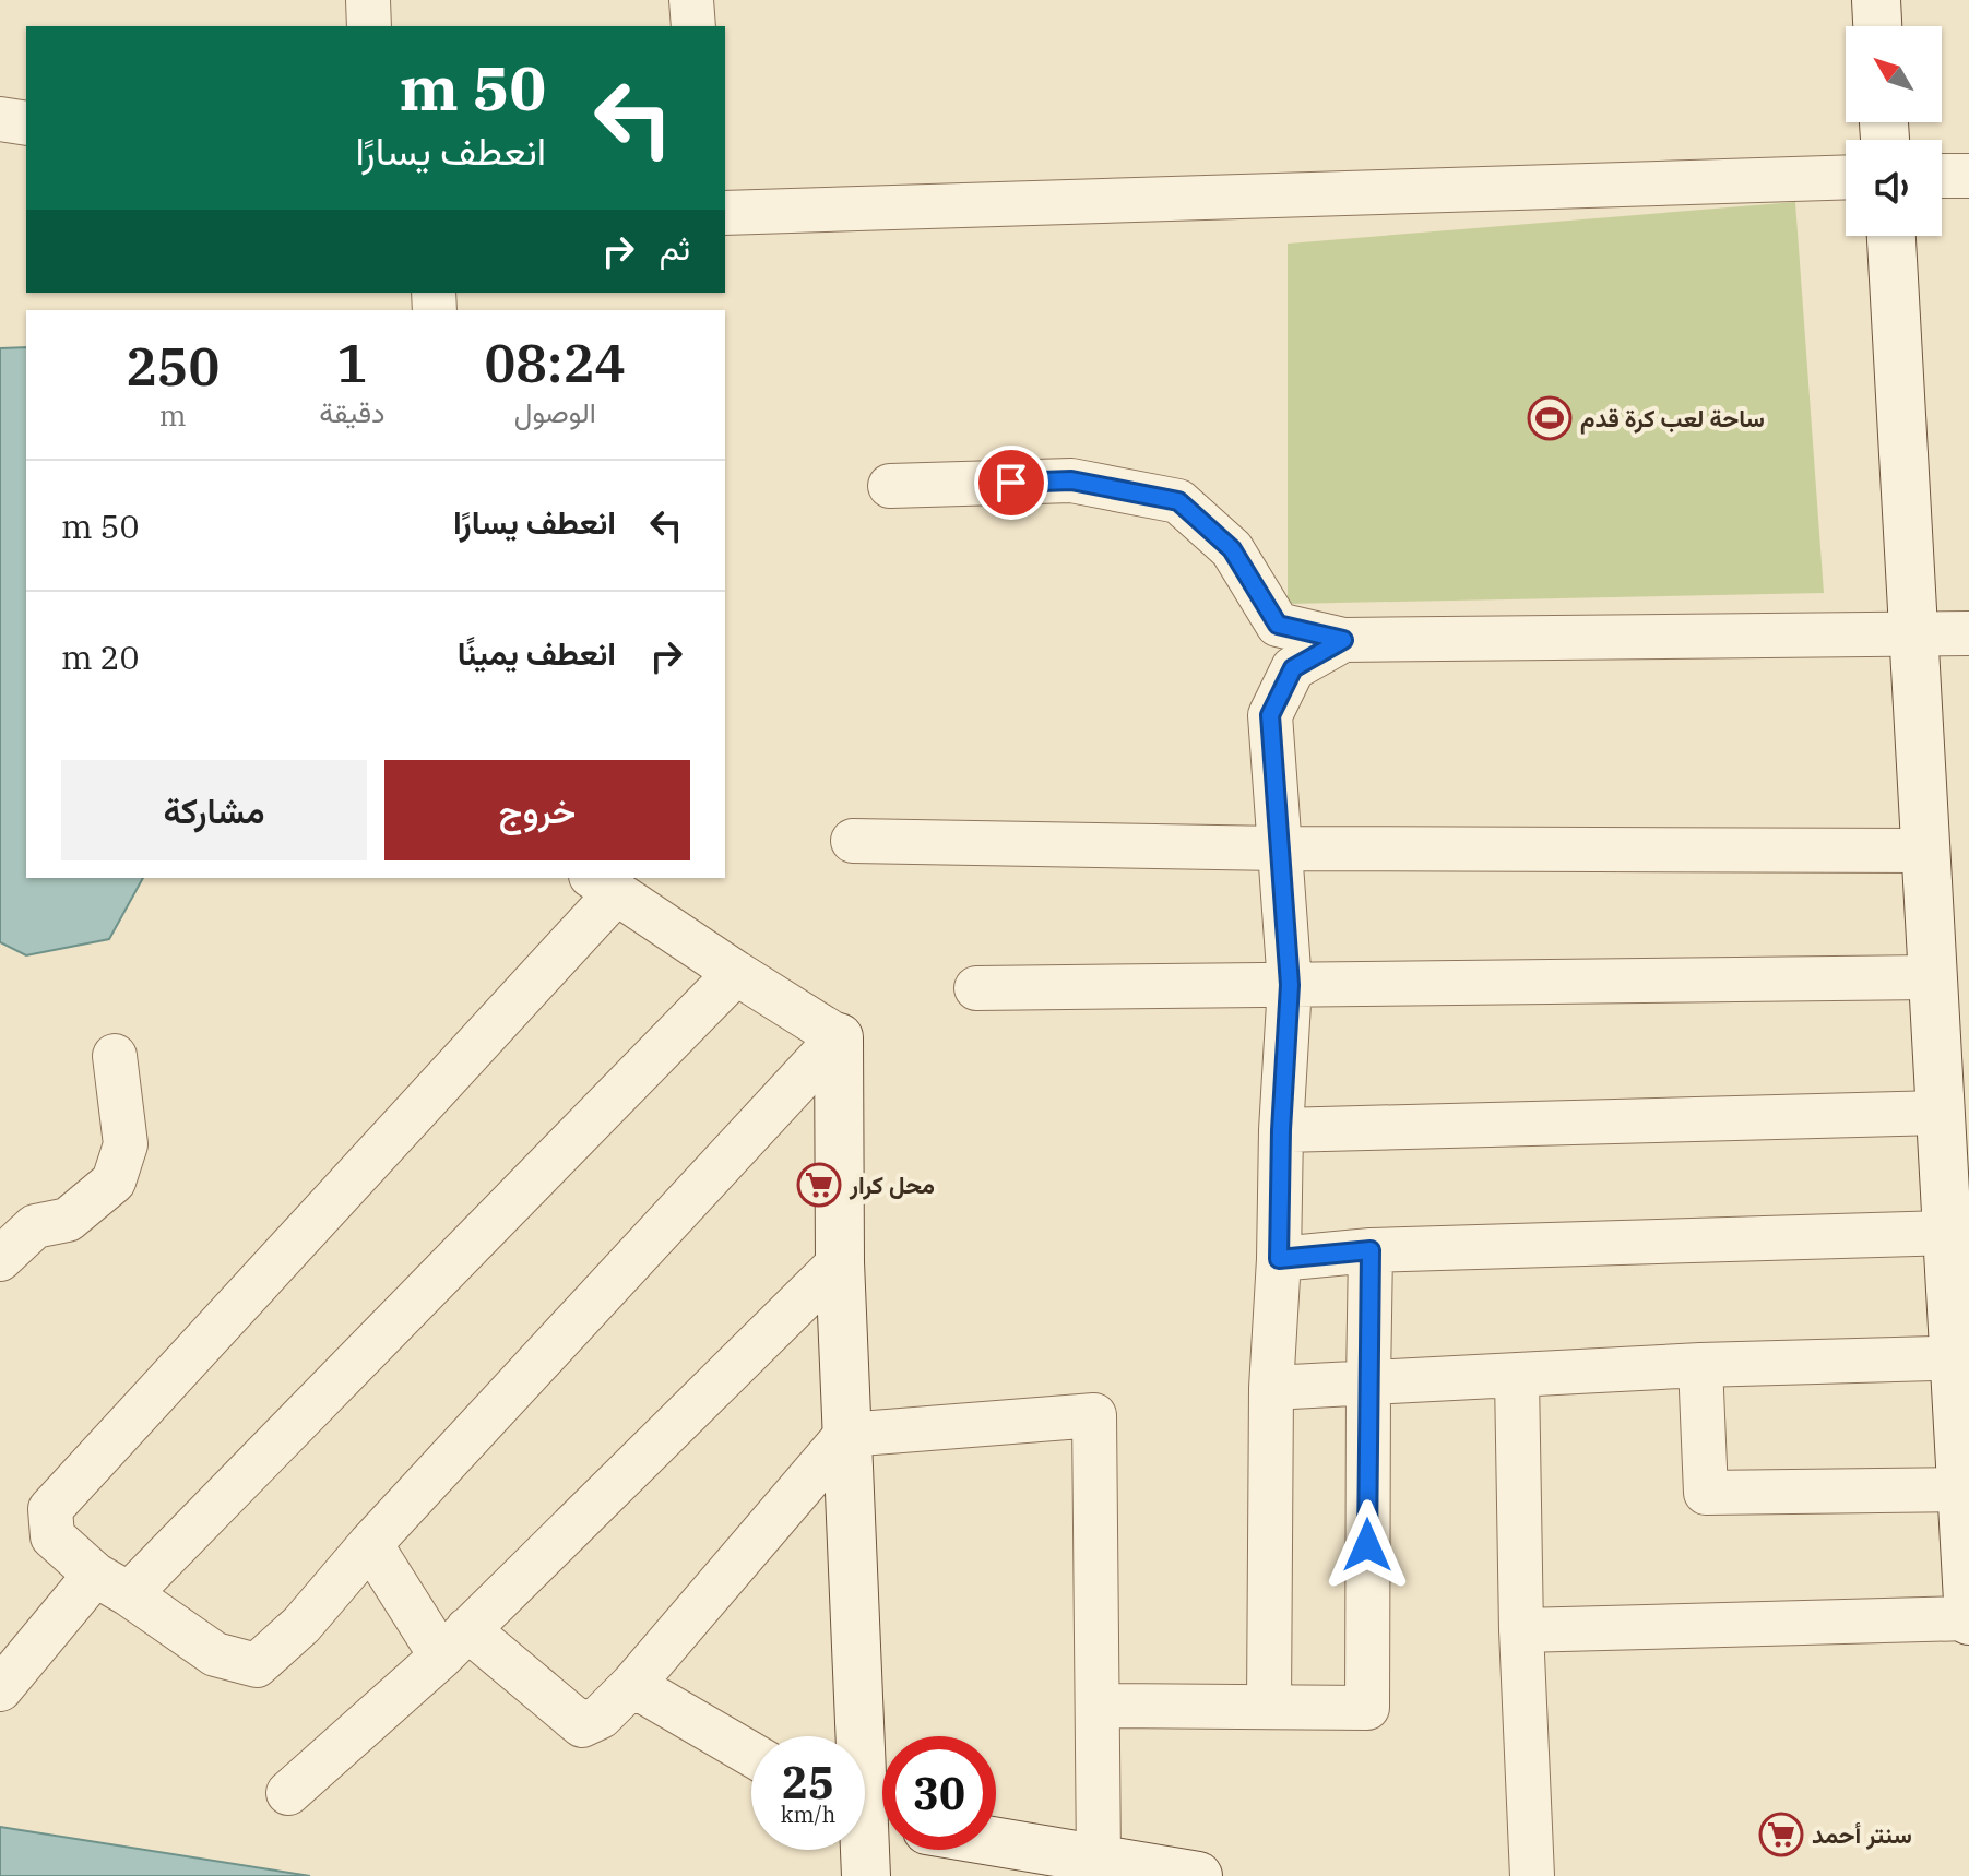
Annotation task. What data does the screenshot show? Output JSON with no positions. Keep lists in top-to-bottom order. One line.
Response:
{"places":{"sports":["ساحة لعب كرة قدم"],"supermarket":["محل كرار","سنتر أحمد"]},"north":"top left","page":{"turn":["50 m","انعطف يسارًا"],"then":"ثم","eta":["08:24","الوصول","1","دقيقة","250","m"],"list":[{"name":"انعطف يسارًا","value":"50 m"},{"name":"انعطف يمينًا","value":"20 m"}],"buttons":["خروج","مشاركة"],"speed":"25 km/h","limit":"30"}}
